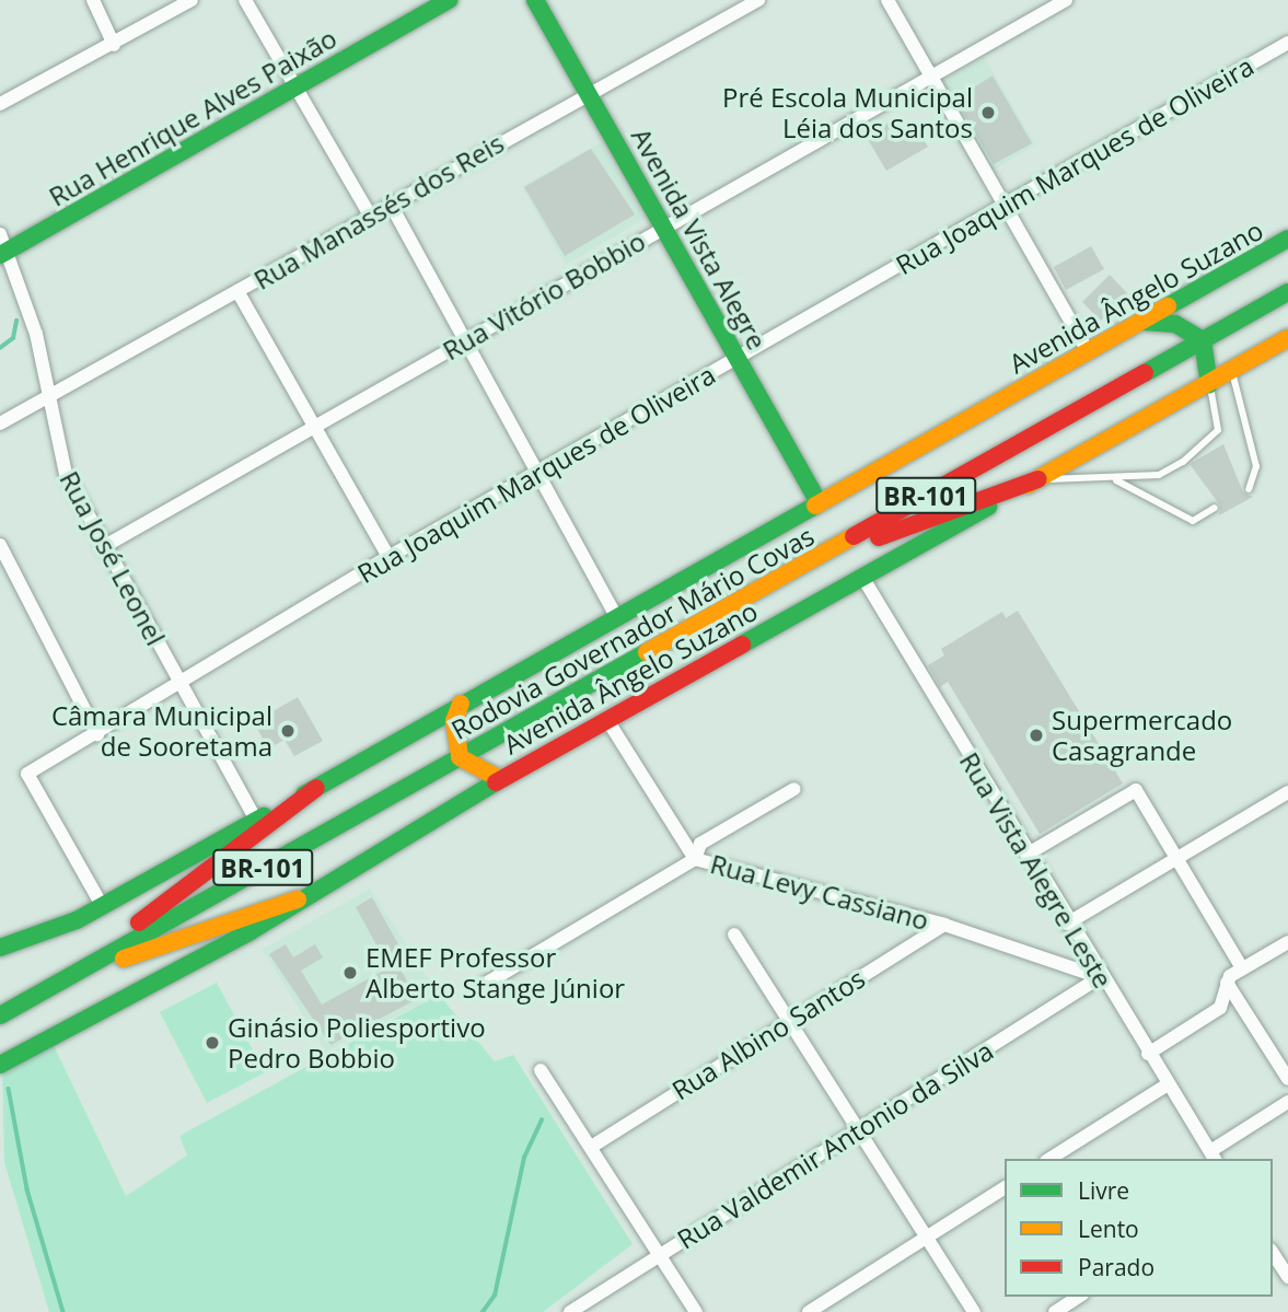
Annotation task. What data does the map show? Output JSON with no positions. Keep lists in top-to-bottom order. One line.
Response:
{"streets":{"main road":["Rua Henrique Alves Paixão","Avenida Vista Alegre","Avenida Ângelo Suzano","BR-101","Rodovia Governador Mário Covas"],"street":["Rua Joaquim Marques de Oliveira","Rua Manassés dos Reis","Rua Vitório Bobbio","Rua José Leonel","Rua Vista Alegre Leste","Rua Levy Cassiano","Rua Albino Santos","Rua Valdemir Antonio da Silva"]},"crossings":[["Rua Henrique Alves Paixão","Rua José Leonel"],["Rua Joaquim Marques de Oliveira","Avenida Vista Alegre"],["Rua Joaquim Marques de Oliveira","Avenida Ângelo Suzano"],["Rua Joaquim Marques de Oliveira","Rua José Leonel"],["Rua Manassés dos Reis","Avenida Vista Alegre"],["Rua Manassés dos Reis","Rua José Leonel"],["Avenida Vista Alegre","Rua Vitório Bobbio"],["Avenida Vista Alegre","Avenida Ângelo Suzano"],["Rua Vitório Bobbio","Rua José Leonel"],["Avenida Ângelo Suzano","Rua José Leonel"],["Avenida Ângelo Suzano","Rua Vista Alegre Leste"],["Avenida Ângelo Suzano","Rua Levy Cassiano"],["Rua Vista Alegre Leste","Rua Levy Cassiano"],["Rua Vista Alegre Leste","Rua Valdemir Antonio da Silva"],["Rua Levy Cassiano","Rua Albino Santos"],["Rua Levy Cassiano","Rua Valdemir Antonio da Silva"]],"places":["Pré Escola Municipal Léia dos Santos","Câmara Municipal de Sooretama","Supermercado Casagrande","EMEF Professor Alberto Stange Júnior","Ginásio Poliesportivo Pedro Bobbio"],"legend":["Livre","Lento","Parado"]}
